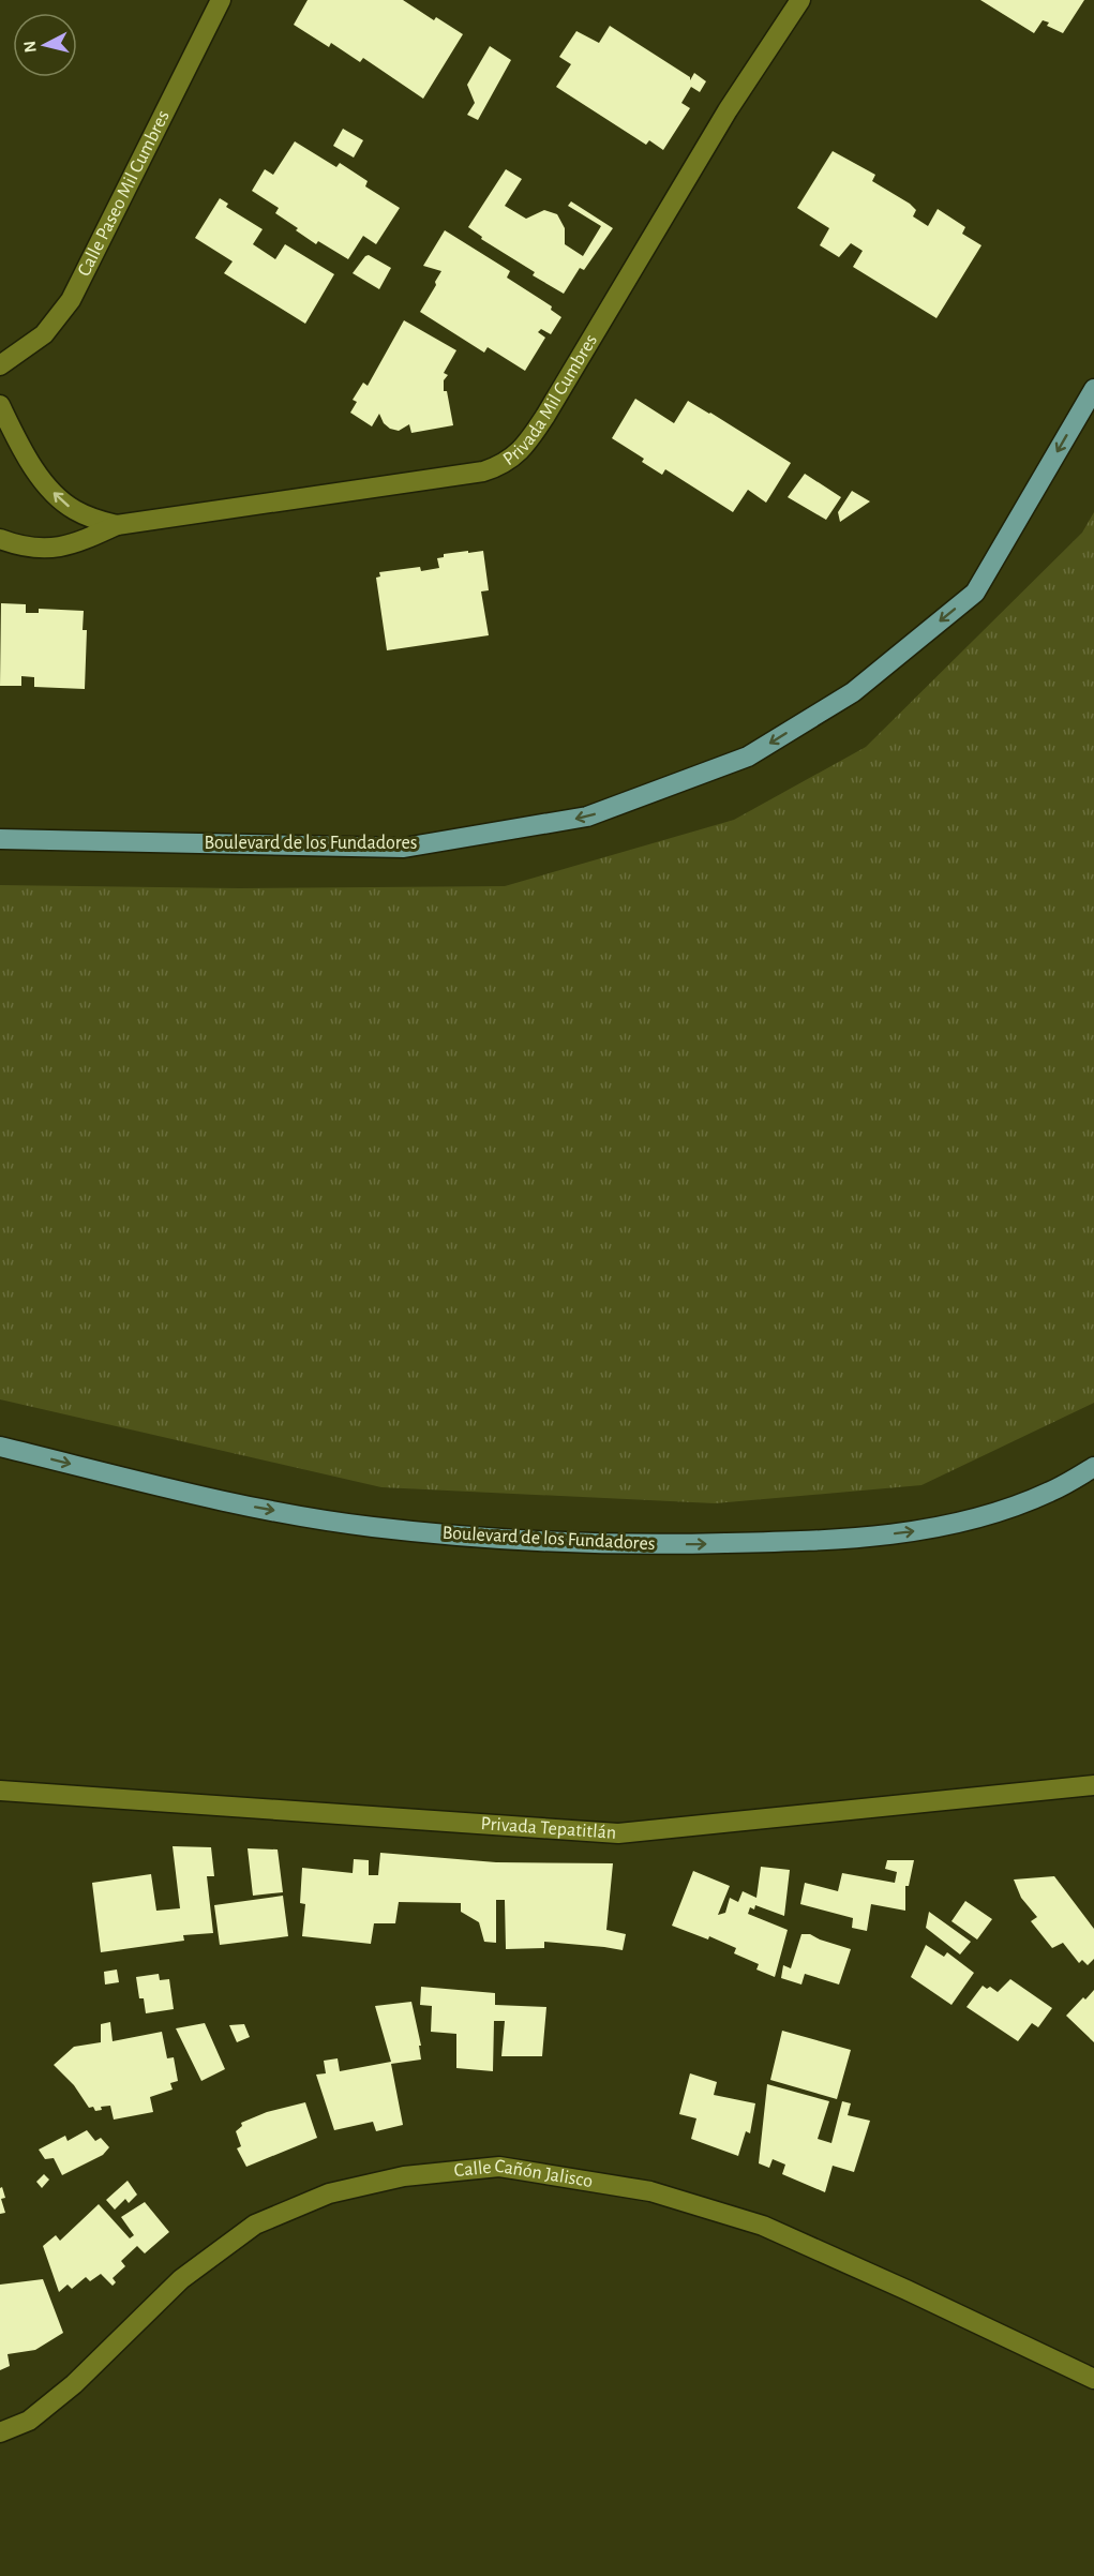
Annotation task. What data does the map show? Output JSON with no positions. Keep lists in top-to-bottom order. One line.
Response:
{"streets":{"main road":["Boulevard de los Fundadores"],"street":["Calle Paseo Mil Cumbres","Privada Mil Cumbres","Privada Tepatitlán","Calle Cañón Jalisco"]},"north":"left"}
